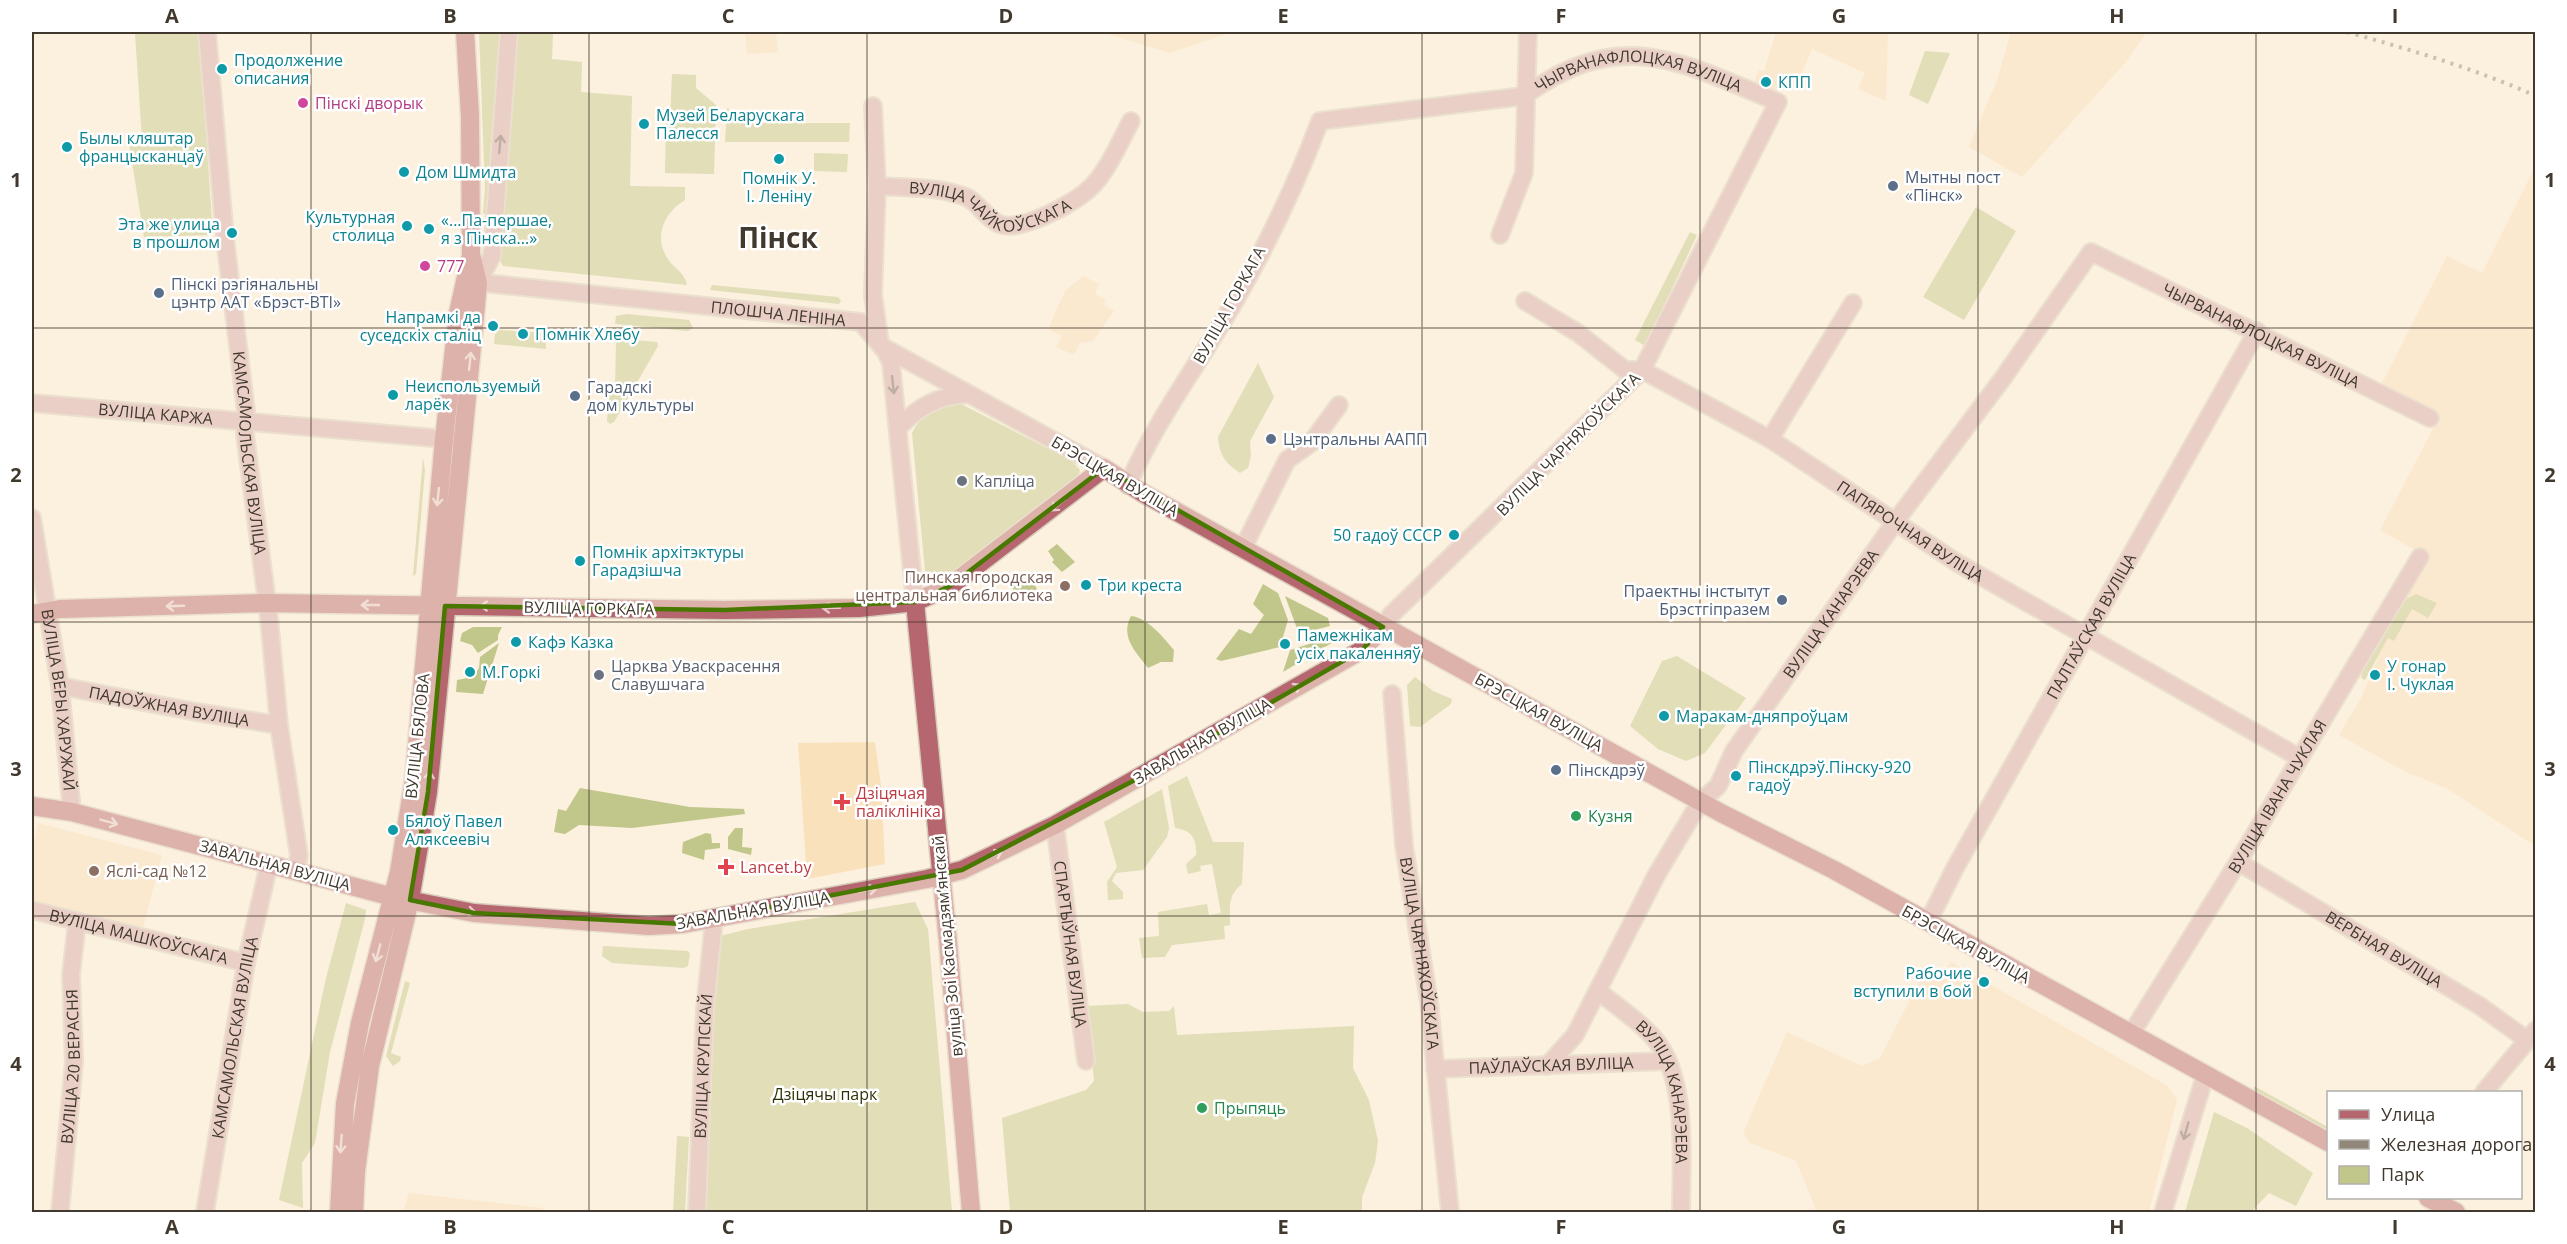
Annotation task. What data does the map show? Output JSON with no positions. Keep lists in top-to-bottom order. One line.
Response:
{"streets":{"main road":["ВУЛІЦА ГОРКАГА","БРЭСЦКАЯ ВУЛІЦА","ВУЛІЦА БЯЛОВА","ЗАВАЛЬНАЯ ВУЛІЦА","вуліца Зоі Касмадзямʼянскай"],"street":["ЧЫРВАНАФЛОЦКАЯ ВУЛІЦА","ВУЛІЦА ЧАЙКОЎСКАГА","ПЛОШЧА ЛЕНІНА","ВУЛІЦА КАРЖА","ВУЛІЦА ЧАРНЯХОЎСКАГА","КАМСАМОЛЬСКАЯ ВУЛІЦА","ПАПЯРОЧНАЯ ВУЛІЦА","ВУЛІЦА КАНАРЭЕВА","ПАЛТАЎСКАЯ ВУЛІЦА","ВУЛІЦА ВЕРЫ ХАРУЖАЙ","ПАДОЎЖНАЯ ВУЛІЦА","ВУЛІЦА ІВАНА ЧУКЛАЯ","ВУЛІЦА МАШКОЎСКАГА","СПАРТЫЎНАЯ ВУЛІЦА","ВЕРБНАЯ ВУЛІЦА","ПАЎЛАЎСКАЯ ВУЛІЦА","ВУЛІЦА КРУПСКАЙ","ВУЛІЦА 20 ВЕРАСНЯ"]},"crossings":[["ЧЫРВАНАФЛОЦКАЯ ВУЛІЦА","ВУЛІЦА ГОРКАГА"],["ЧЫРВАНАФЛОЦКАЯ ВУЛІЦА","ВУЛІЦА ЧАРНЯХОЎСКАГА"],["ЧЫРВАНАФЛОЦКАЯ ВУЛІЦА","ВУЛІЦА КАНАРЭЕВА"],["ЧЫРВАНАФЛОЦКАЯ ВУЛІЦА","ПАЛТАЎСКАЯ ВУЛІЦА"],["ВУЛІЦА ГОРКАГА","КАМСАМОЛЬСКАЯ ВУЛІЦА"],["ВУЛІЦА ГОРКАГА","БРЭСЦКАЯ ВУЛІЦА"],["ВУЛІЦА ГОРКАГА","ВУЛІЦА ВЕРЫ ХАРУЖАЙ"],["ВУЛІЦА ГОРКАГА","ВУЛІЦА БЯЛОВА"],["ВУЛІЦА ГОРКАГА","вуліца Зоі Касмадзямʼянскай"],["ПЛОШЧА ЛЕНІНА","БРЭСЦКАЯ ВУЛІЦА"],["ПЛОШЧА ЛЕНІНА","ВУЛІЦА БЯЛОВА"],["ПЛОШЧА ЛЕНІНА","вуліца Зоі Касмадзямʼянскай"],["ВУЛІЦА КАРЖА","КАМСАМОЛЬСКАЯ ВУЛІЦА"],["ВУЛІЦА КАРЖА","ВУЛІЦА БЯЛОВА"],["ВУЛІЦА ЧАРНЯХОЎСКАГА","БРЭСЦКАЯ ВУЛІЦА"],["ВУЛІЦА ЧАРНЯХОЎСКАГА","ПАПЯРОЧНАЯ ВУЛІЦА"],["ВУЛІЦА ЧАРНЯХОЎСКАГА","ЗАВАЛЬНАЯ ВУЛІЦА"],["ВУЛІЦА ЧАРНЯХОЎСКАГА","ПАЎЛАЎСКАЯ ВУЛІЦА"],["КАМСАМОЛЬСКАЯ ВУЛІЦА","ПАДОЎЖНАЯ ВУЛІЦА"],["КАМСАМОЛЬСКАЯ ВУЛІЦА","ЗАВАЛЬНАЯ ВУЛІЦА"],["КАМСАМОЛЬСКАЯ ВУЛІЦА","ВУЛІЦА МАШКОЎСКАГА"],["БРЭСЦКАЯ ВУЛІЦА","ВУЛІЦА КАНАРЭЕВА"],["БРЭСЦКАЯ ВУЛІЦА","ПАЛТАЎСКАЯ ВУЛІЦА"],["БРЭСЦКАЯ ВУЛІЦА","ЗАВАЛЬНАЯ ВУЛІЦА"],["БРЭСЦКАЯ ВУЛІЦА","ВУЛІЦА ІВАНА ЧУКЛАЯ"],["БРЭСЦКАЯ ВУЛІЦА","вуліца Зоі Касмадзямʼянскай"],["ПАПЯРОЧНАЯ ВУЛІЦА","ВУЛІЦА КАНАРЭЕВА"],["ПАПЯРОЧНАЯ ВУЛІЦА","ПАЛТАЎСКАЯ ВУЛІЦА"],["ПАПЯРОЧНАЯ ВУЛІЦА","ВУЛІЦА ІВАНА ЧУКЛАЯ"],["ВУЛІЦА КАНАРЭЕВА","ПАЎЛАЎСКАЯ ВУЛІЦА"],["ВУЛІЦА ВЕРЫ ХАРУЖАЙ","ПАДОЎЖНАЯ ВУЛІЦА"],["ВУЛІЦА ВЕРЫ ХАРУЖАЙ","ЗАВАЛЬНАЯ ВУЛІЦА"],["ВУЛІЦА БЯЛОВА","ЗАВАЛЬНАЯ ВУЛІЦА"],["ЗАВАЛЬНАЯ ВУЛІЦА","СПАРТЫЎНАЯ ВУЛІЦА"],["ЗАВАЛЬНАЯ ВУЛІЦА","вуліца Зоі Касмадзямʼянскай"],["ЗАВАЛЬНАЯ ВУЛІЦА","ВУЛІЦА КРУПСКАЙ"],["ВУЛІЦА ІВАНА ЧУКЛАЯ","ВЕРБНАЯ ВУЛІЦА"],["ВУЛІЦА МАШКОЎСКАГА","ВУЛІЦА 20 ВЕРАСНЯ"]],"one_way":["ВУЛІЦА ГОРКАГА","ЗАВАЛЬНАЯ ВУЛІЦА"],"districts":["Пінск"],"parks":["Дзіцячы парк"],"places":{"other":["Продолжение описания","КПП","Пінскі дворык","Музей Беларускага Палесся","Былы кляштар францысканцаў","Помнік У. І. Леніну","Дом Шмидта","Мытны пост «Пінск»","Культурная столица","«...Па-першае, я з Пінска...»","Эта же улица в прошлом","777","Пінскі рэгіянальны цэнтр ААТ «Брэст-ВТІ»","Напрамкі да суседскіх сталіц","Помнік Хлебу","Неиспользуемый ларёк","Гарадскі дом культуры","Цэнтральны ААПП","Капліца","50 гадоў СССР","Помнік архітэктуры Гарадзішча","Три креста","Пинская городская центральная библиотека","Праектны інстытут Брэстгіпразем","Кафэ Казка","Памежнікам усіх пакаленняў","М.Горкі","Царква Уваскрасення Славушчага","У гонар І. Чуклая","Маракам-дняпроўцам","Пінскдрэў","Пінскдрэў.Пінску-920 гадоў","Кузня","Бялоў Павел Аляксеевіч","Яслі-сад №12","Рабочие вступили в бой","Прыпяць"],"health":["Дзіцячая паліклініка","Lancet.by"]},"legend":["Улица","Железная дорога","Парк"],"grid":{"columns":["A","B","C","D","E","F","G","H","I"],"rows":["1","2","3","4"]}}
